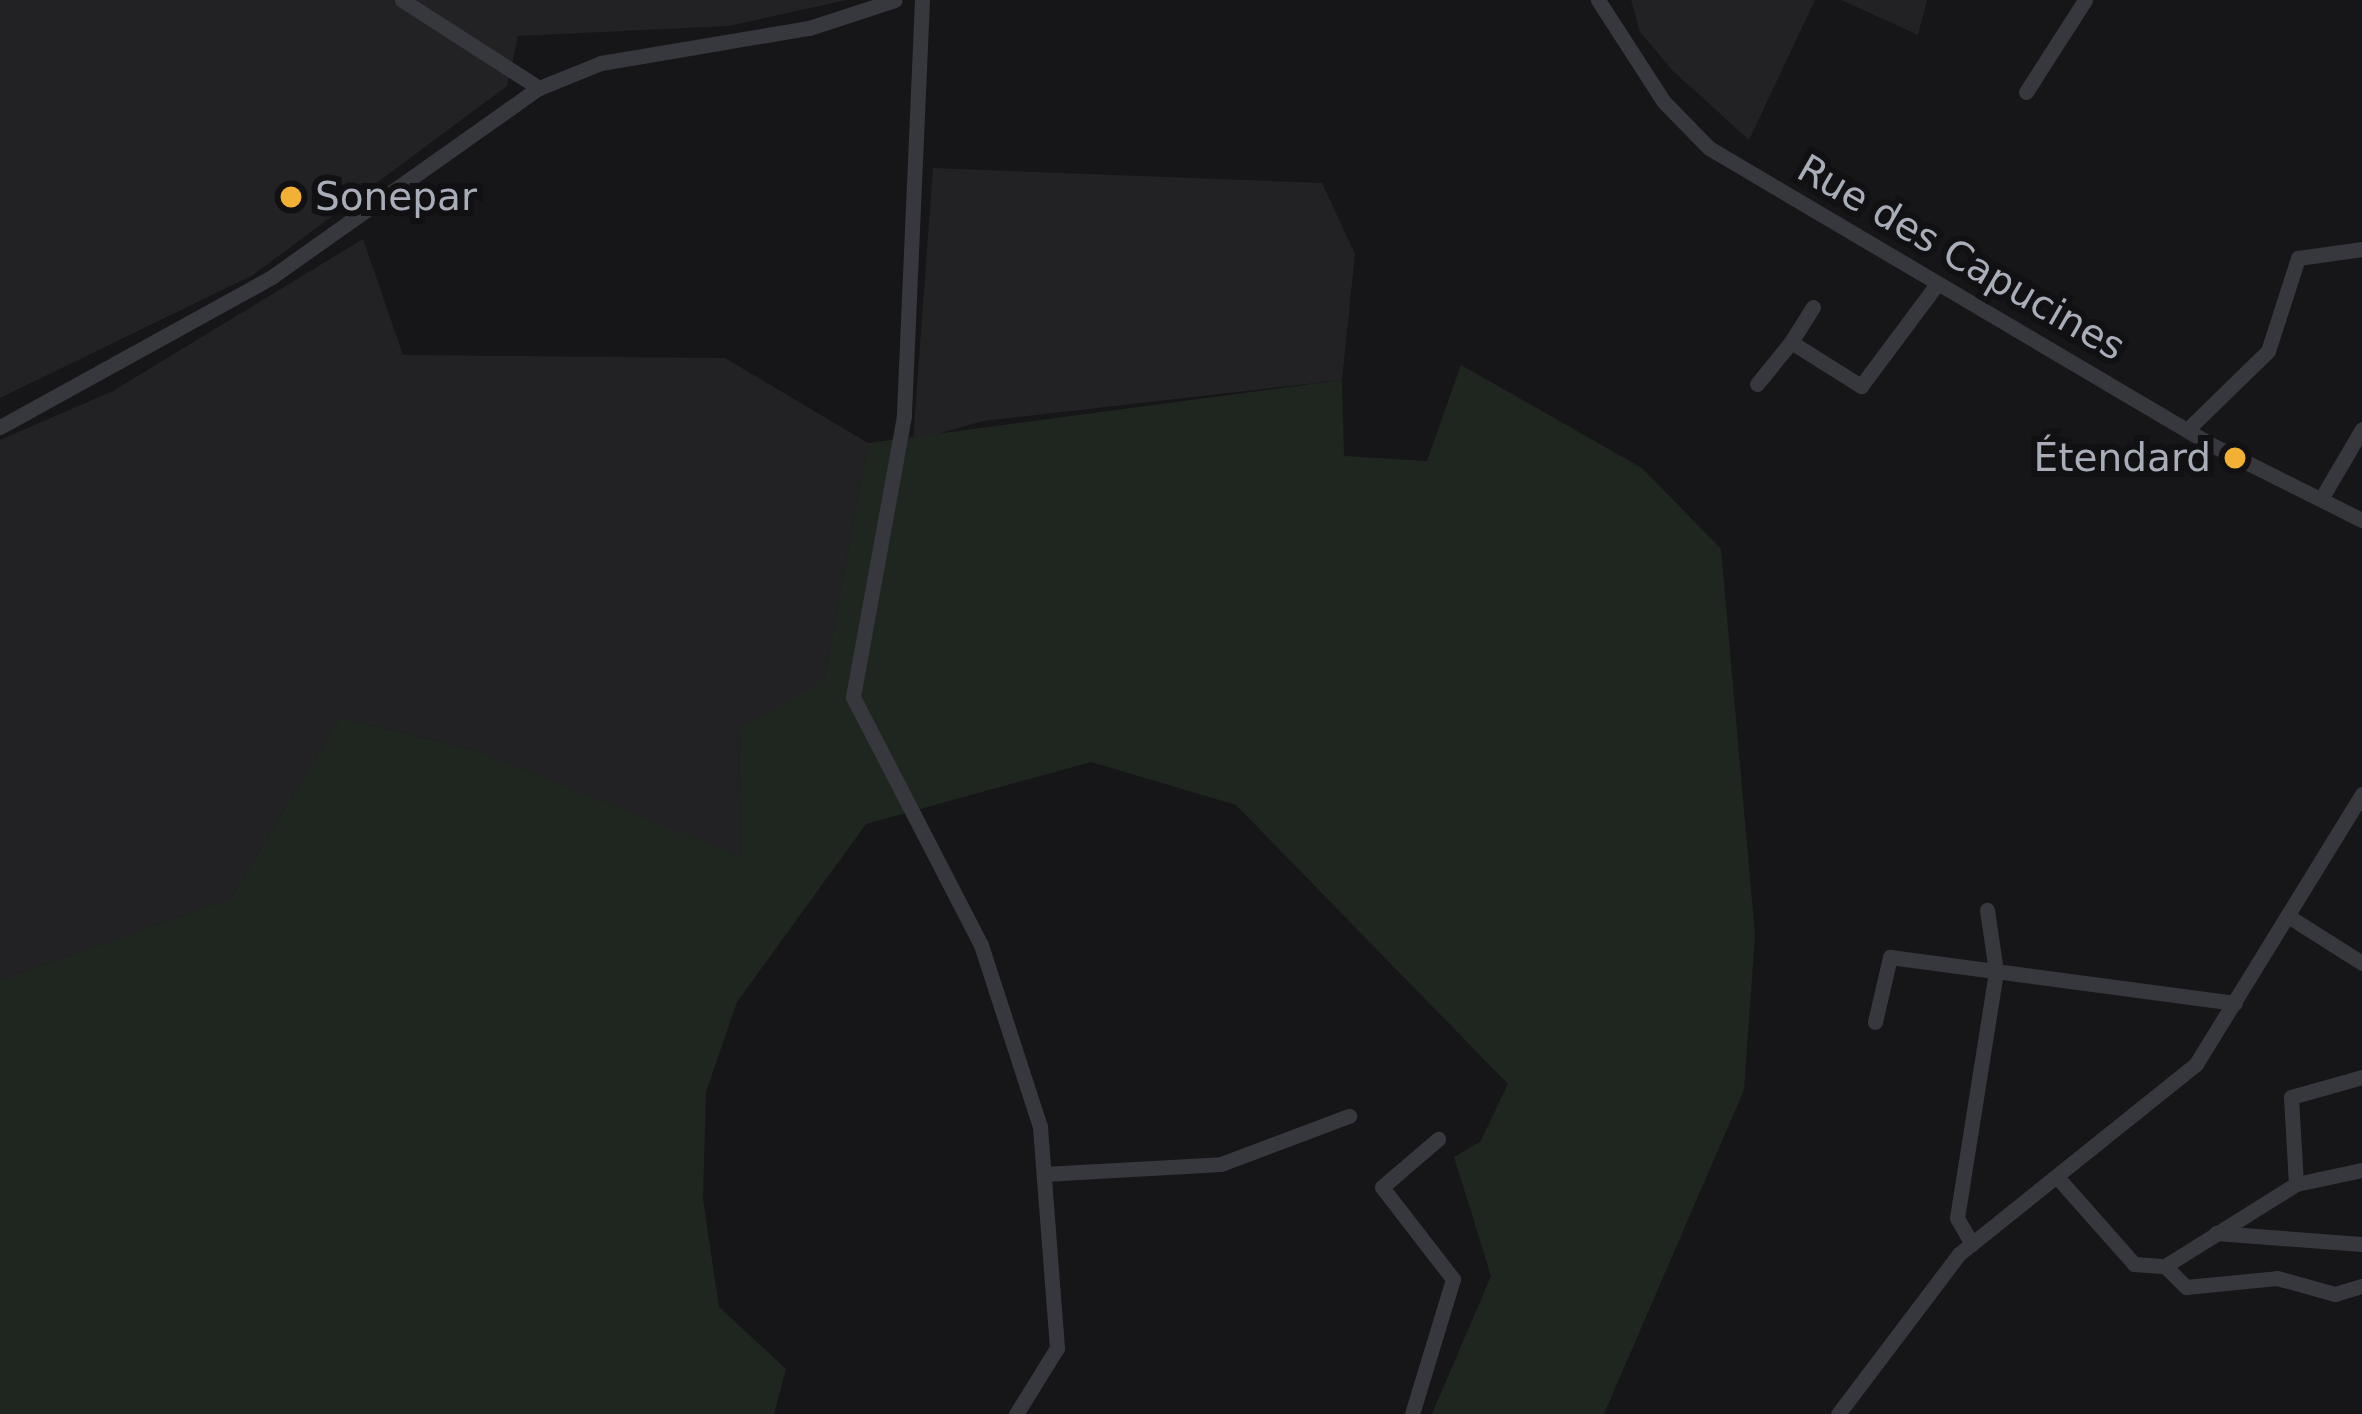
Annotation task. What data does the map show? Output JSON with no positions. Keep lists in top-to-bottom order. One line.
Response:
{"streets":{"street":["Rue des Capucines"]},"places":["Sonepar","Étendard"]}
